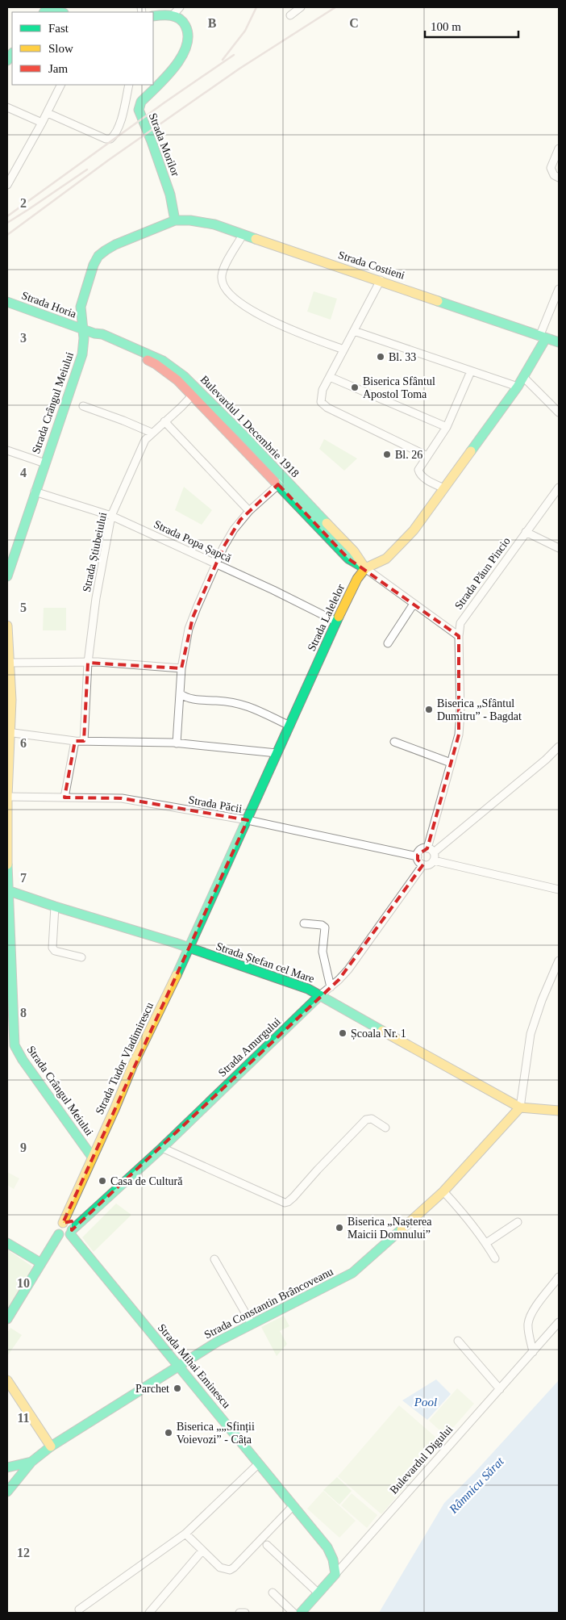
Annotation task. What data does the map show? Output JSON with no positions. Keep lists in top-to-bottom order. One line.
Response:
{"streets":{"street":["Strada Morilor","Strada Costieni","Strada Horia","Strada Crângul Meiului","Bulevardul 1 Decembrie 1918","Strada Popa Șapcă","Strada Știubeiului","Strada Păun Pincio","Strada Lalelelor","Strada Păcii","Strada Ștefan cel Mare","Strada Amurgului","Strada Tudor Vladimirescu","Strada Constantin Brâncoveanu","Strada Mihai Eminescu","Bulevardul Digului"]},"crossings":[["Strada Morilor","Strada Costieni"],["Strada Morilor","Strada Crângul Meiului"],["Strada Costieni","Strada Crângul Meiului"],["Strada Horia","Strada Crângul Meiului"],["Strada Horia","Bulevardul 1 Decembrie 1918"],["Strada Crângul Meiului","Bulevardul 1 Decembrie 1918"],["Strada Crângul Meiului","Strada Popa Șapcă"],["Strada Crângul Meiului","Strada Păcii"],["Strada Crângul Meiului","Strada Ștefan cel Mare"],["Strada Crângul Meiului","Strada Tudor Vladimirescu"],["Bulevardul 1 Decembrie 1918","Strada Știubeiului"],["Bulevardul 1 Decembrie 1918","Strada Păun Pincio"],["Bulevardul 1 Decembrie 1918","Strada Lalelelor"],["Strada Popa Șapcă","Strada Știubeiului"],["Strada Popa Șapcă","Strada Lalelelor"],["Strada Păun Pincio","Strada Păcii"],["Strada Păun Pincio","Strada Amurgului"],["Strada Lalelelor","Strada Păcii"],["Strada Lalelelor","Strada Ștefan cel Mare"],["Strada Lalelelor","Strada Tudor Vladimirescu"],["Strada Păcii","Strada Amurgului"],["Strada Ștefan cel Mare","Strada Amurgului"],["Strada Ștefan cel Mare","Strada Tudor Vladimirescu"],["Strada Ștefan cel Mare","Strada Constantin Brâncoveanu"],["Strada Amurgului","Strada Tudor Vladimirescu"],["Strada Amurgului","Strada Mihai Eminescu"],["Strada Tudor Vladimirescu","Strada Mihai Eminescu"],["Strada Constantin Brâncoveanu","Strada Mihai Eminescu"],["Strada Mihai Eminescu","Bulevardul Digului"]],"water":["Pool","Râmnicu Sărat"],"places":["Bl. 33","Biserica Sfântul Apostol Toma","Bl. 26","Biserica „Sfântul Dumitru” - Bagdat","Școala Nr. 1","Casa de Cultură","Biserica „Nașterea Maicii Domnului”","Parchet","Biserica „„Sfinții Voievozi” - Câța"],"legend":["Fast","Slow","Jam"],"scale_bar":"100 m","grid":{"columns":["B","C"],"rows":["2","3","4","5","6","7","8","9","10","11","12"]}}
